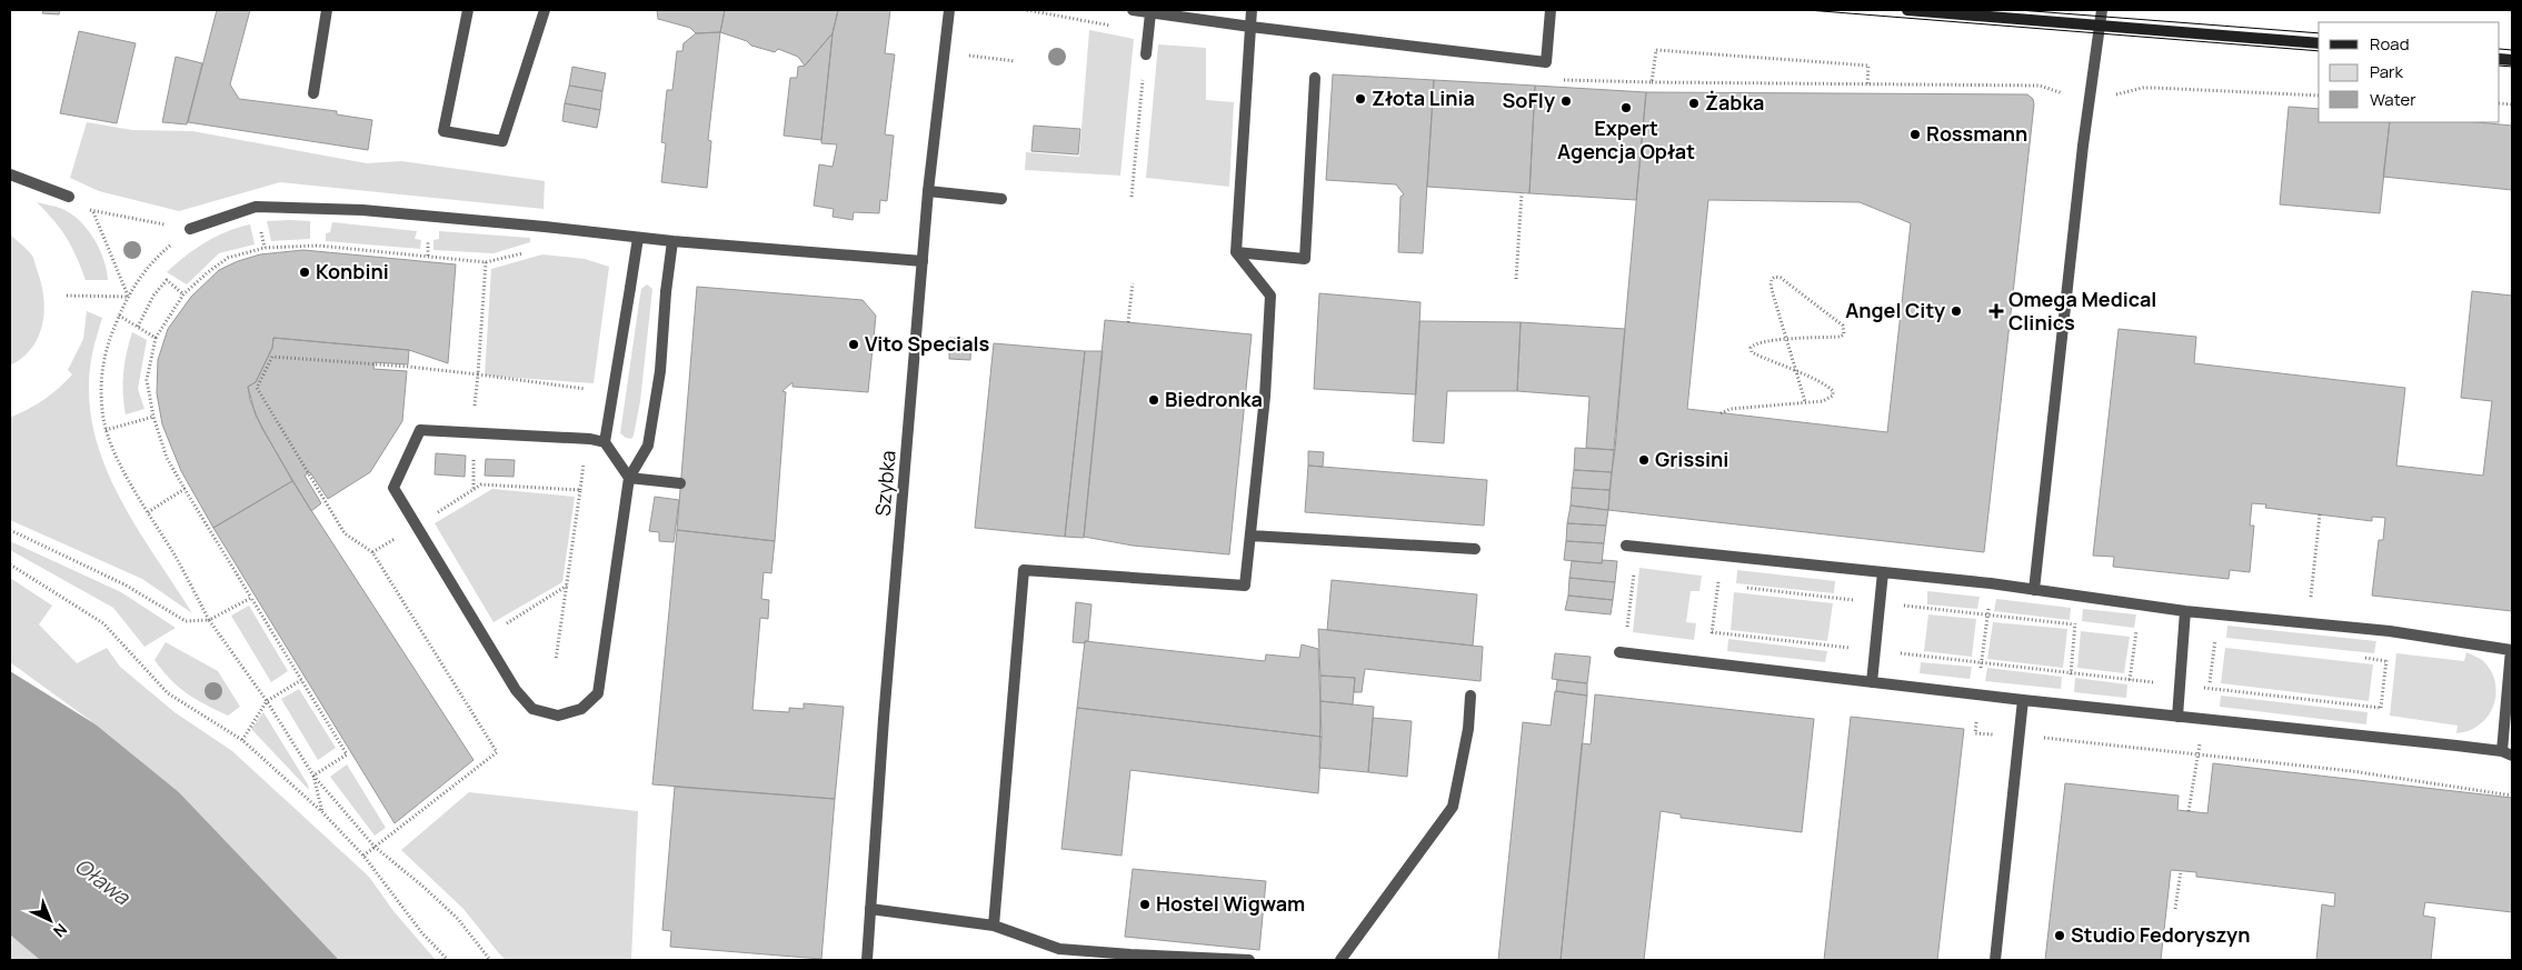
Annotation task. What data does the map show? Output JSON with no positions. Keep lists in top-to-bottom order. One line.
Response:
{"streets":{"street":["Szybka"]},"water":["Oława"],"places":{"other":["Złota Linia","SoFly","Żabka","Expert Agencja Opłat","Rossmann","Konbini","Angel City","Vito Specials","Biedronka","Grissini","Hostel Wigwam","Studio Fedoryszyn"],"health":["Omega Medical Clinics"]},"legend":["Road","Park","Water"],"north":"bottom right"}
